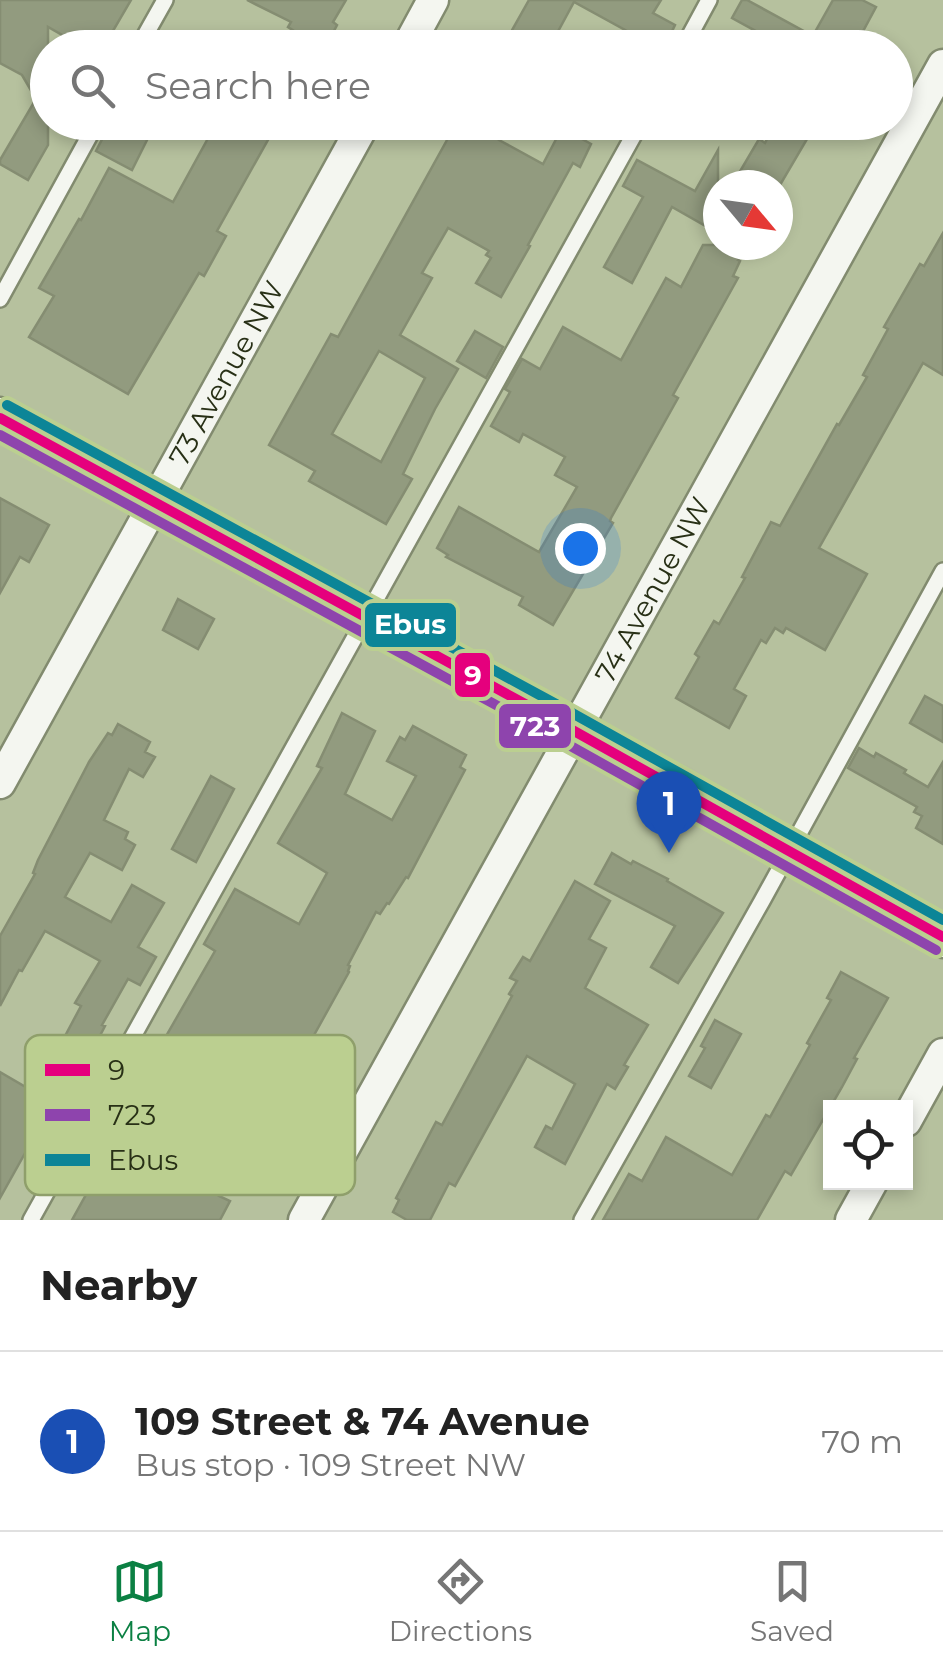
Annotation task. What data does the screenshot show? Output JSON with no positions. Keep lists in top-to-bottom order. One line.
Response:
{"streets":{"street":["73 Avenue NW","74 Avenue NW"]},"lines":["transit line Ebus","transit line 9","transit line 723"],"legend":["9","723","Ebus"],"north":"bottom right","page":{"search":"Search here","pins":"1","heading":"Nearby","list":[{"mark":"1","name":"109 Street & 74 Avenue","note":"Bus stop · 109 Street NW","value":"70 m"}],"nav":["Map","Directions","Saved"]}}
